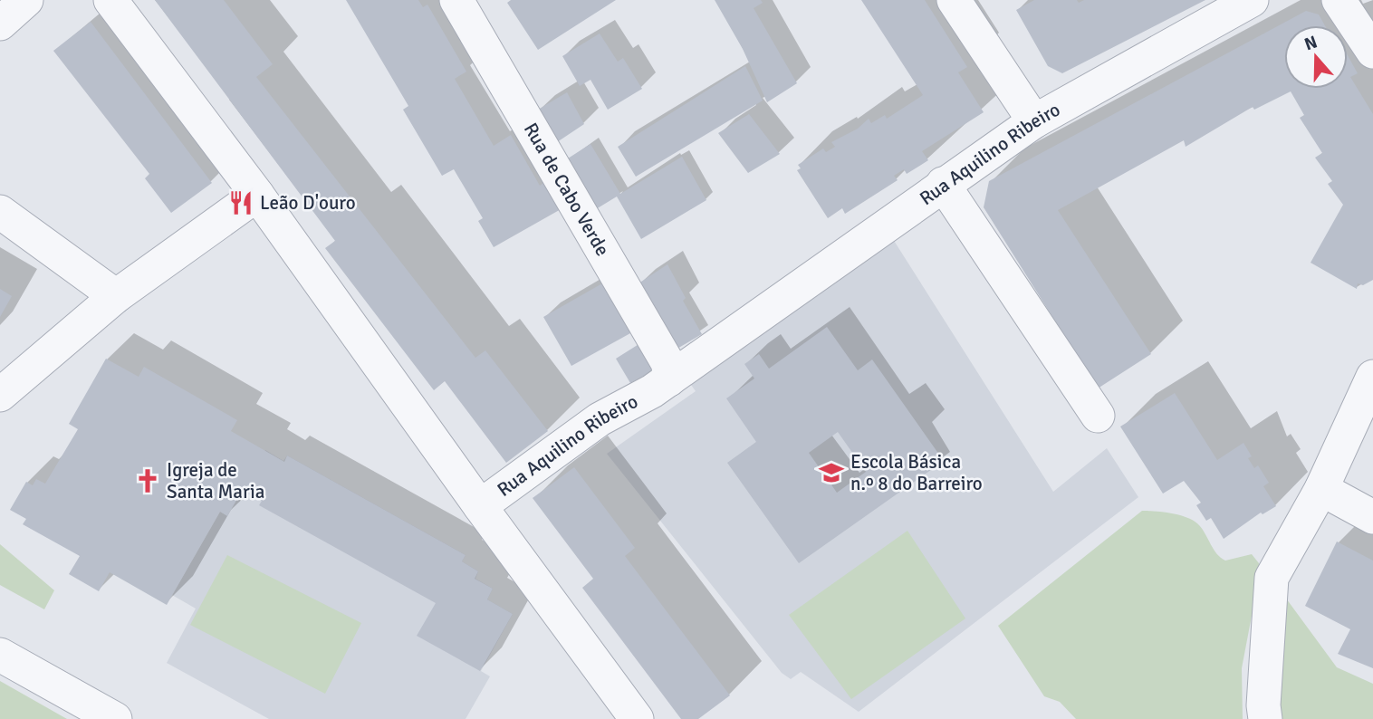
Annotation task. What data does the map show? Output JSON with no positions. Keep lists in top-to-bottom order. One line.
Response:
{"streets":{"street":["Rua Aquilino Ribeiro","Rua de Cabo Verde"]},"crossings":[["Rua Aquilino Ribeiro","Rua de Cabo Verde"]],"places":{"restaurant":["Leão D'ouro"],"school or university":["Escola Básica n.º 8 do Barreiro"],"church":["Igreja de Santa Maria"]},"north":"top"}
